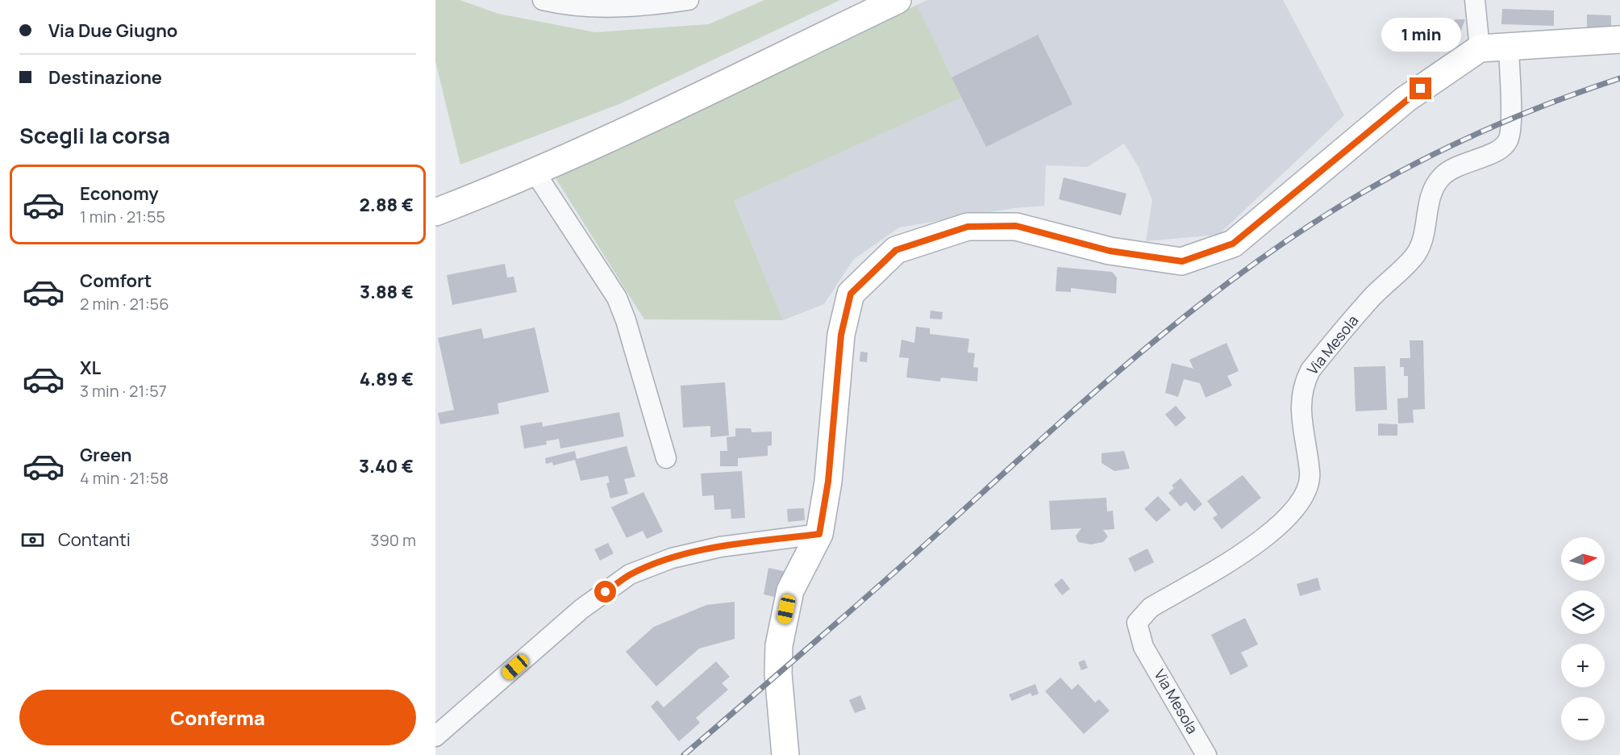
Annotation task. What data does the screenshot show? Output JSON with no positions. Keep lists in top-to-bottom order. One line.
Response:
{"streets":{"street":["Via Mesola"]},"north":"right","page":{"banner":["Via Due Giugno","Destinazione"],"bubble":"1 min","heading":"Scegli la corsa","list":[{"name":"Economy","note":"1 min · 21:55","value":"2.88 €"},{"name":"Comfort","note":"2 min · 21:56","value":"3.88 €"},{"name":"XL","note":"3 min · 21:57","value":"4.89 €"},{"name":"Green","note":"4 min · 21:58","value":"3.40 €"}],"pay":["Contanti","390 m"],"map_buttons":["+","−"],"buttons":"Conferma"}}
